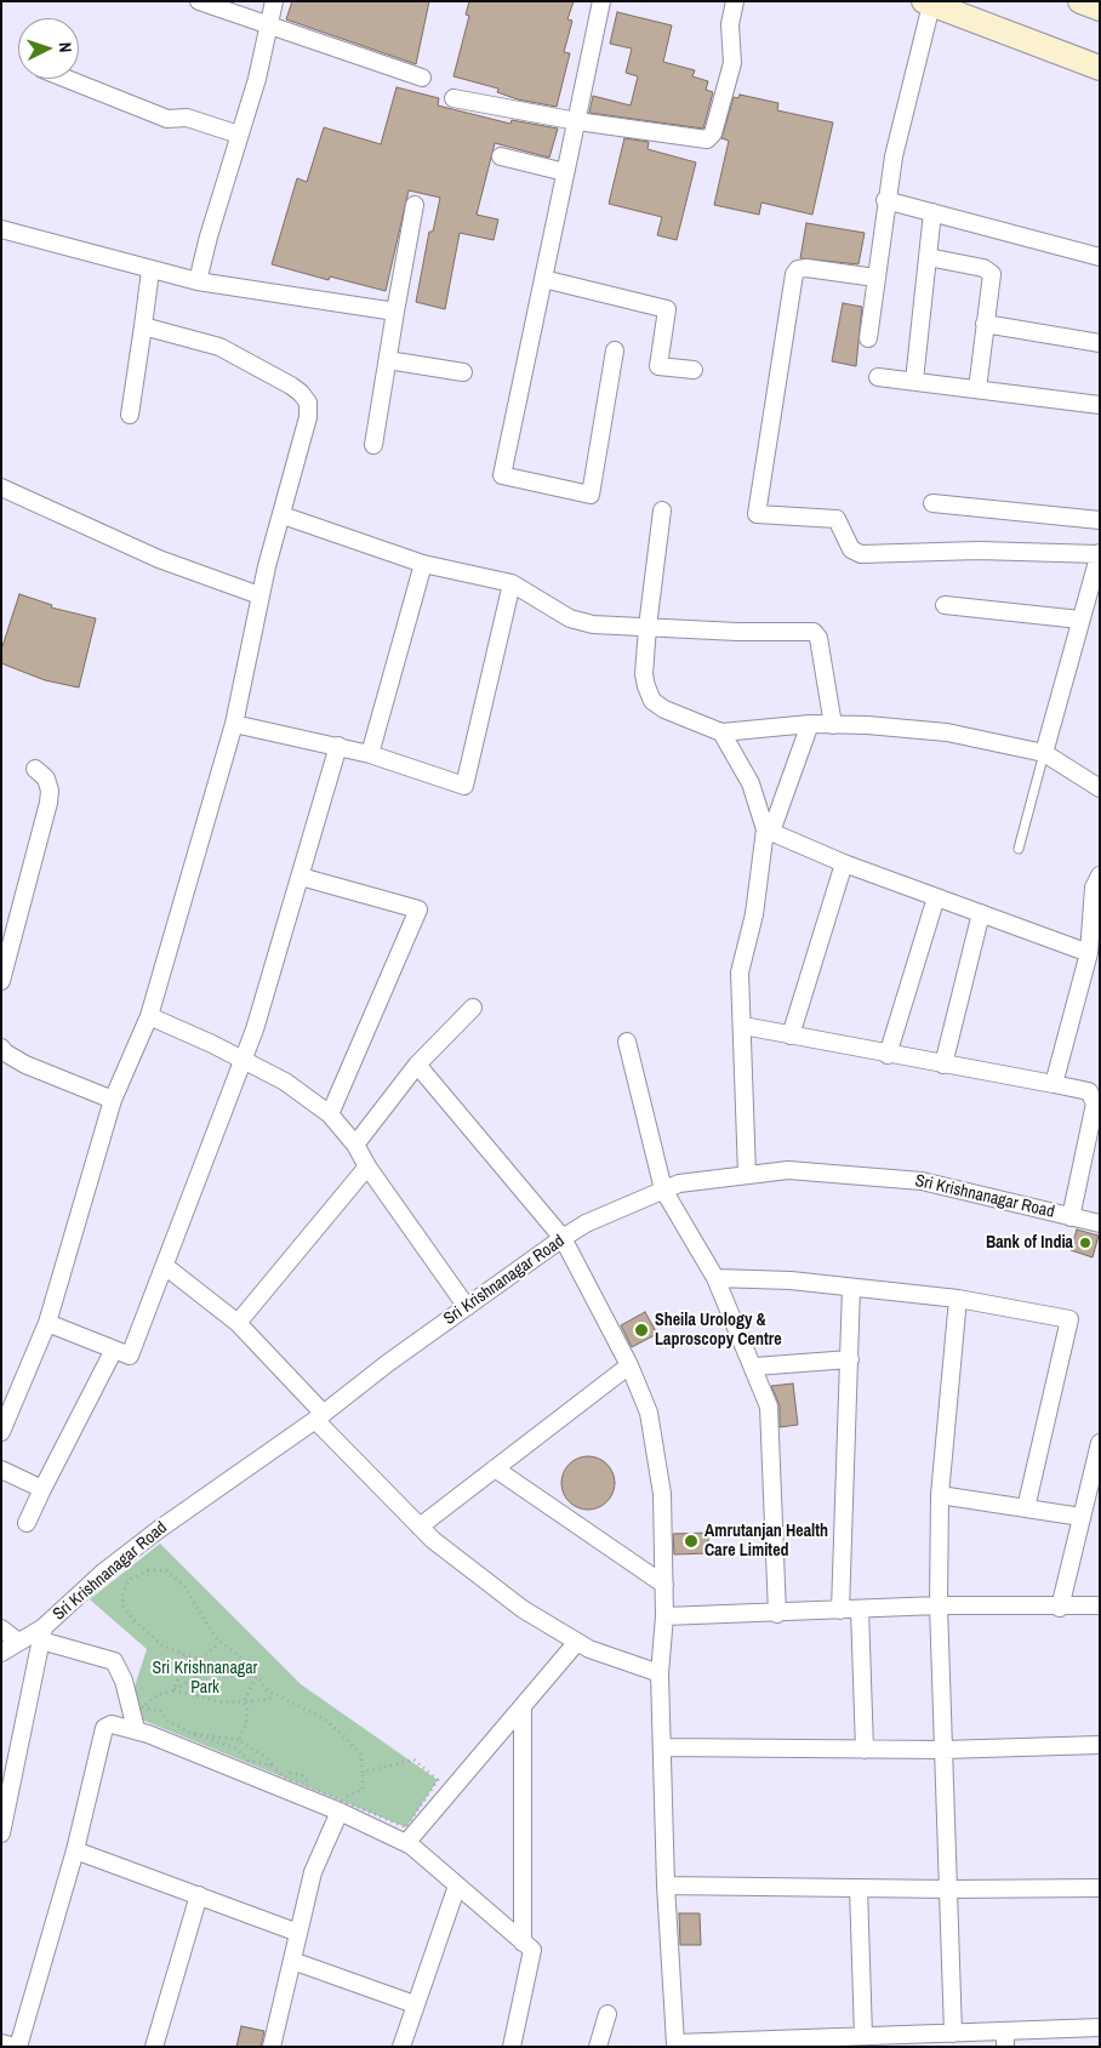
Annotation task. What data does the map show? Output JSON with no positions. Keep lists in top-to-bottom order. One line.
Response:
{"streets":{"street":["Sri Krishnanagar Road"]},"parks":["Sri Krishnanagar Park"],"places":["Bank of India","Sheila Urology & Laproscopy Centre","Amrutanjan Health Care Limited"],"north":"right"}
